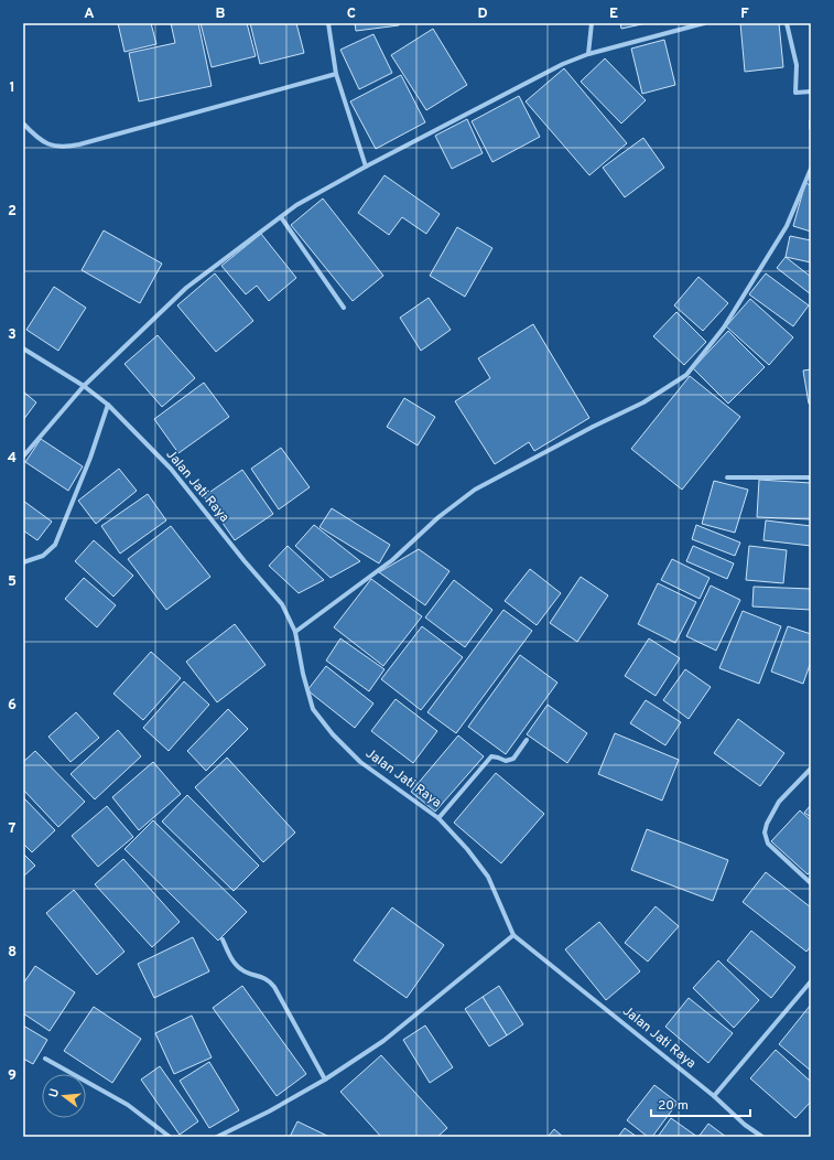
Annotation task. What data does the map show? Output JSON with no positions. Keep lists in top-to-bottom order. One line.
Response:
{"streets":{"street":["Jalan Jati Raya"]},"scale_bar":"20 m","north":"left","grid":{"columns":["A","B","C","D","E","F"],"rows":["1","2","3","4","5","6","7","8","9"]}}
